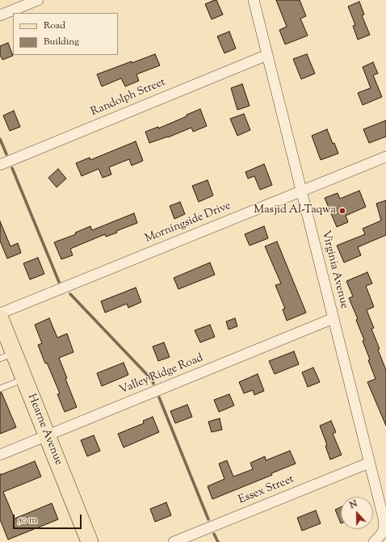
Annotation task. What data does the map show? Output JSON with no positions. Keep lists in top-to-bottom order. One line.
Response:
{"streets":{"main road":["Hearne Avenue"],"street":["Randolph Street","Morningside Drive","Virginia Avenue","Valley Ridge Road","Essex Street"]},"crossings":[["Randolph Street","Virginia Avenue"],["Morningside Drive","Virginia Avenue"],["Virginia Avenue","Valley Ridge Road"],["Virginia Avenue","Essex Street"],["Valley Ridge Road","Hearne Avenue"]],"places":["Masjid Al-Taqwa"],"legend":["Road","Building"],"scale_bar":"50 m","north":"top"}
